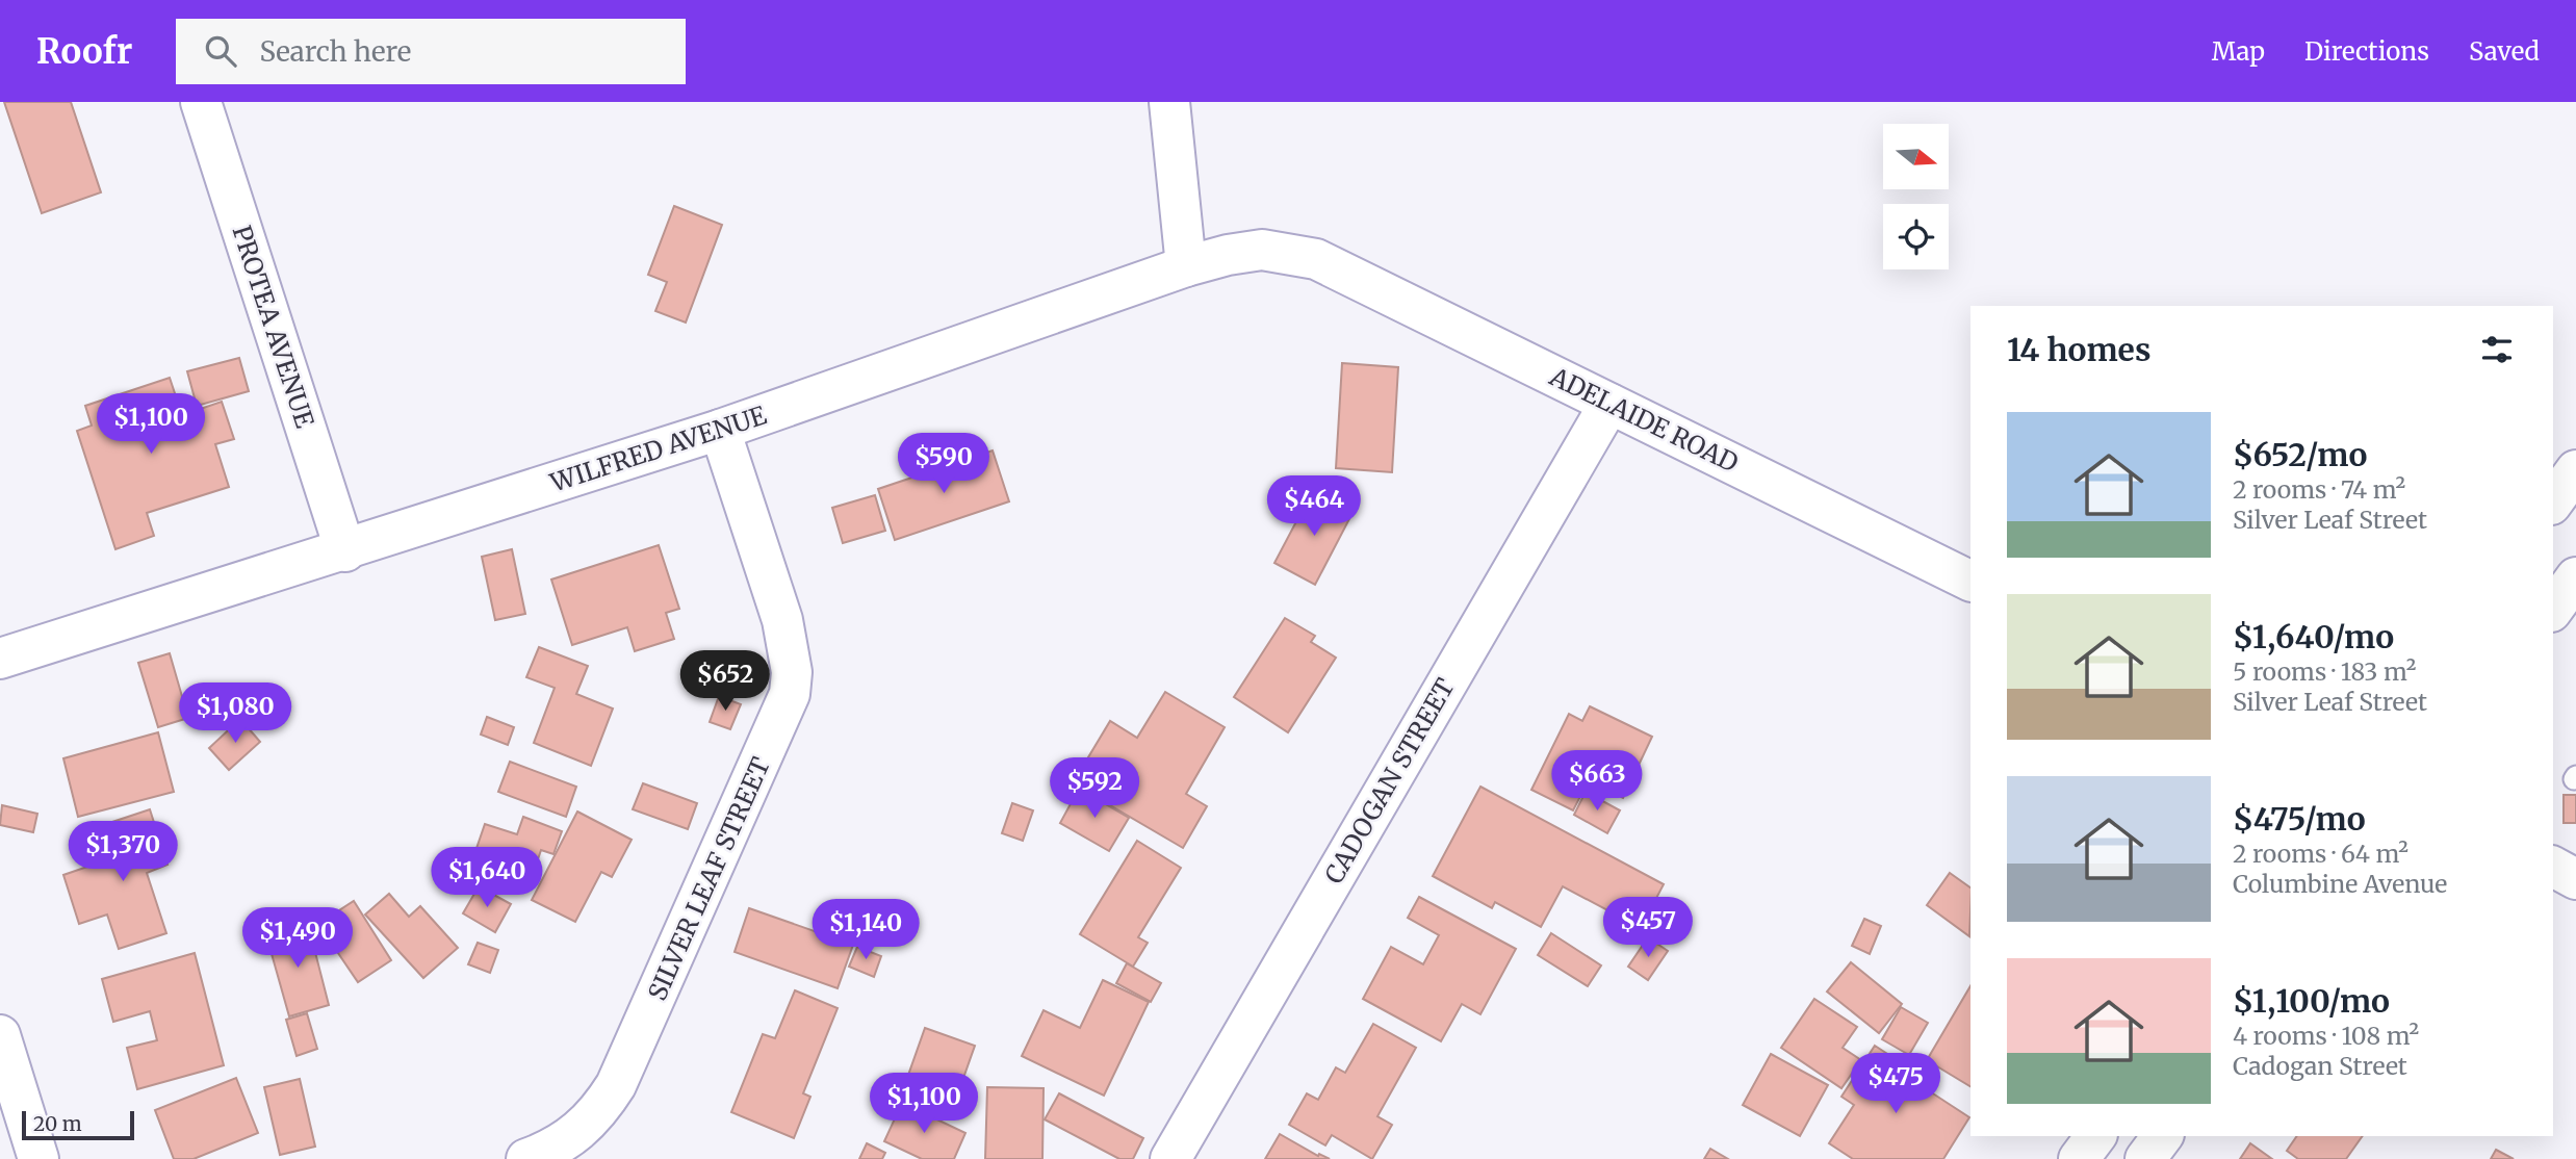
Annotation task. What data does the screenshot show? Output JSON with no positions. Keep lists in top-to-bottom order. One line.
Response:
{"streets":{"street":["PROTEA AVENUE","ADELAIDE ROAD","WILFRED AVENUE","CADOGAN STREET","SILVER LEAF STREET"]},"crossings":[["PROTEA AVENUE","WILFRED AVENUE"],["ADELAIDE ROAD","WILFRED AVENUE"],["ADELAIDE ROAD","CADOGAN STREET"],["WILFRED AVENUE","SILVER LEAF STREET"]],"scale_bar":"20 m","north":"right","page":{"header":"Roofr","search":"Search here","nav":["Map","Directions","Saved"],"heading":"14 homes","price":["$1,100","$590","$464","$652","$1,080","$663","$592","$1,370","$1,640","$457","$1,140","$1,490","$475","$1,100"],"list":[{"name":"$652/mo","note":"2 rooms · 74 m² · Silver Leaf Street"},{"name":"$1,640/mo","note":"5 rooms · 183 m² · Silver Leaf Street"},{"name":"$475/mo","note":"2 rooms · 64 m² · Columbine Avenue"},{"name":"$1,100/mo","note":"4 rooms · 108 m² · Cadogan Street"}],"scale":"20 m"}}
